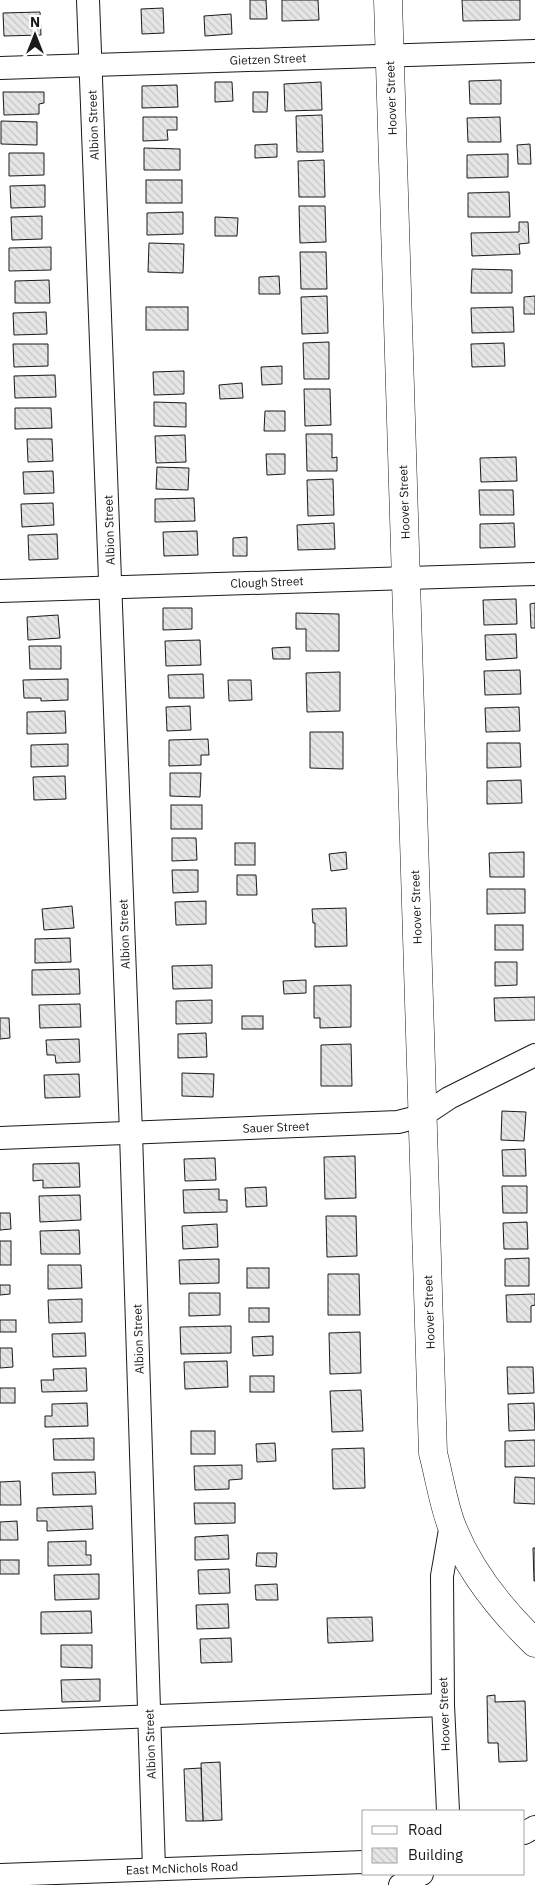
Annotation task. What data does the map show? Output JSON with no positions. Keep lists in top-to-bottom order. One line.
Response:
{"streets":{"main road":["Hoover Street"],"street":["Gietzen Street","Albion Street","Clough Street","Sauer Street","East McNichols Road"]},"crossings":[["Gietzen Street","Hoover Street"],["Gietzen Street","Albion Street"],["Hoover Street","Clough Street"],["Hoover Street","Sauer Street"],["Albion Street","Clough Street"],["Albion Street","Sauer Street"],["Albion Street","East McNichols Road"]],"legend":["Road","Building"],"north":"top"}
